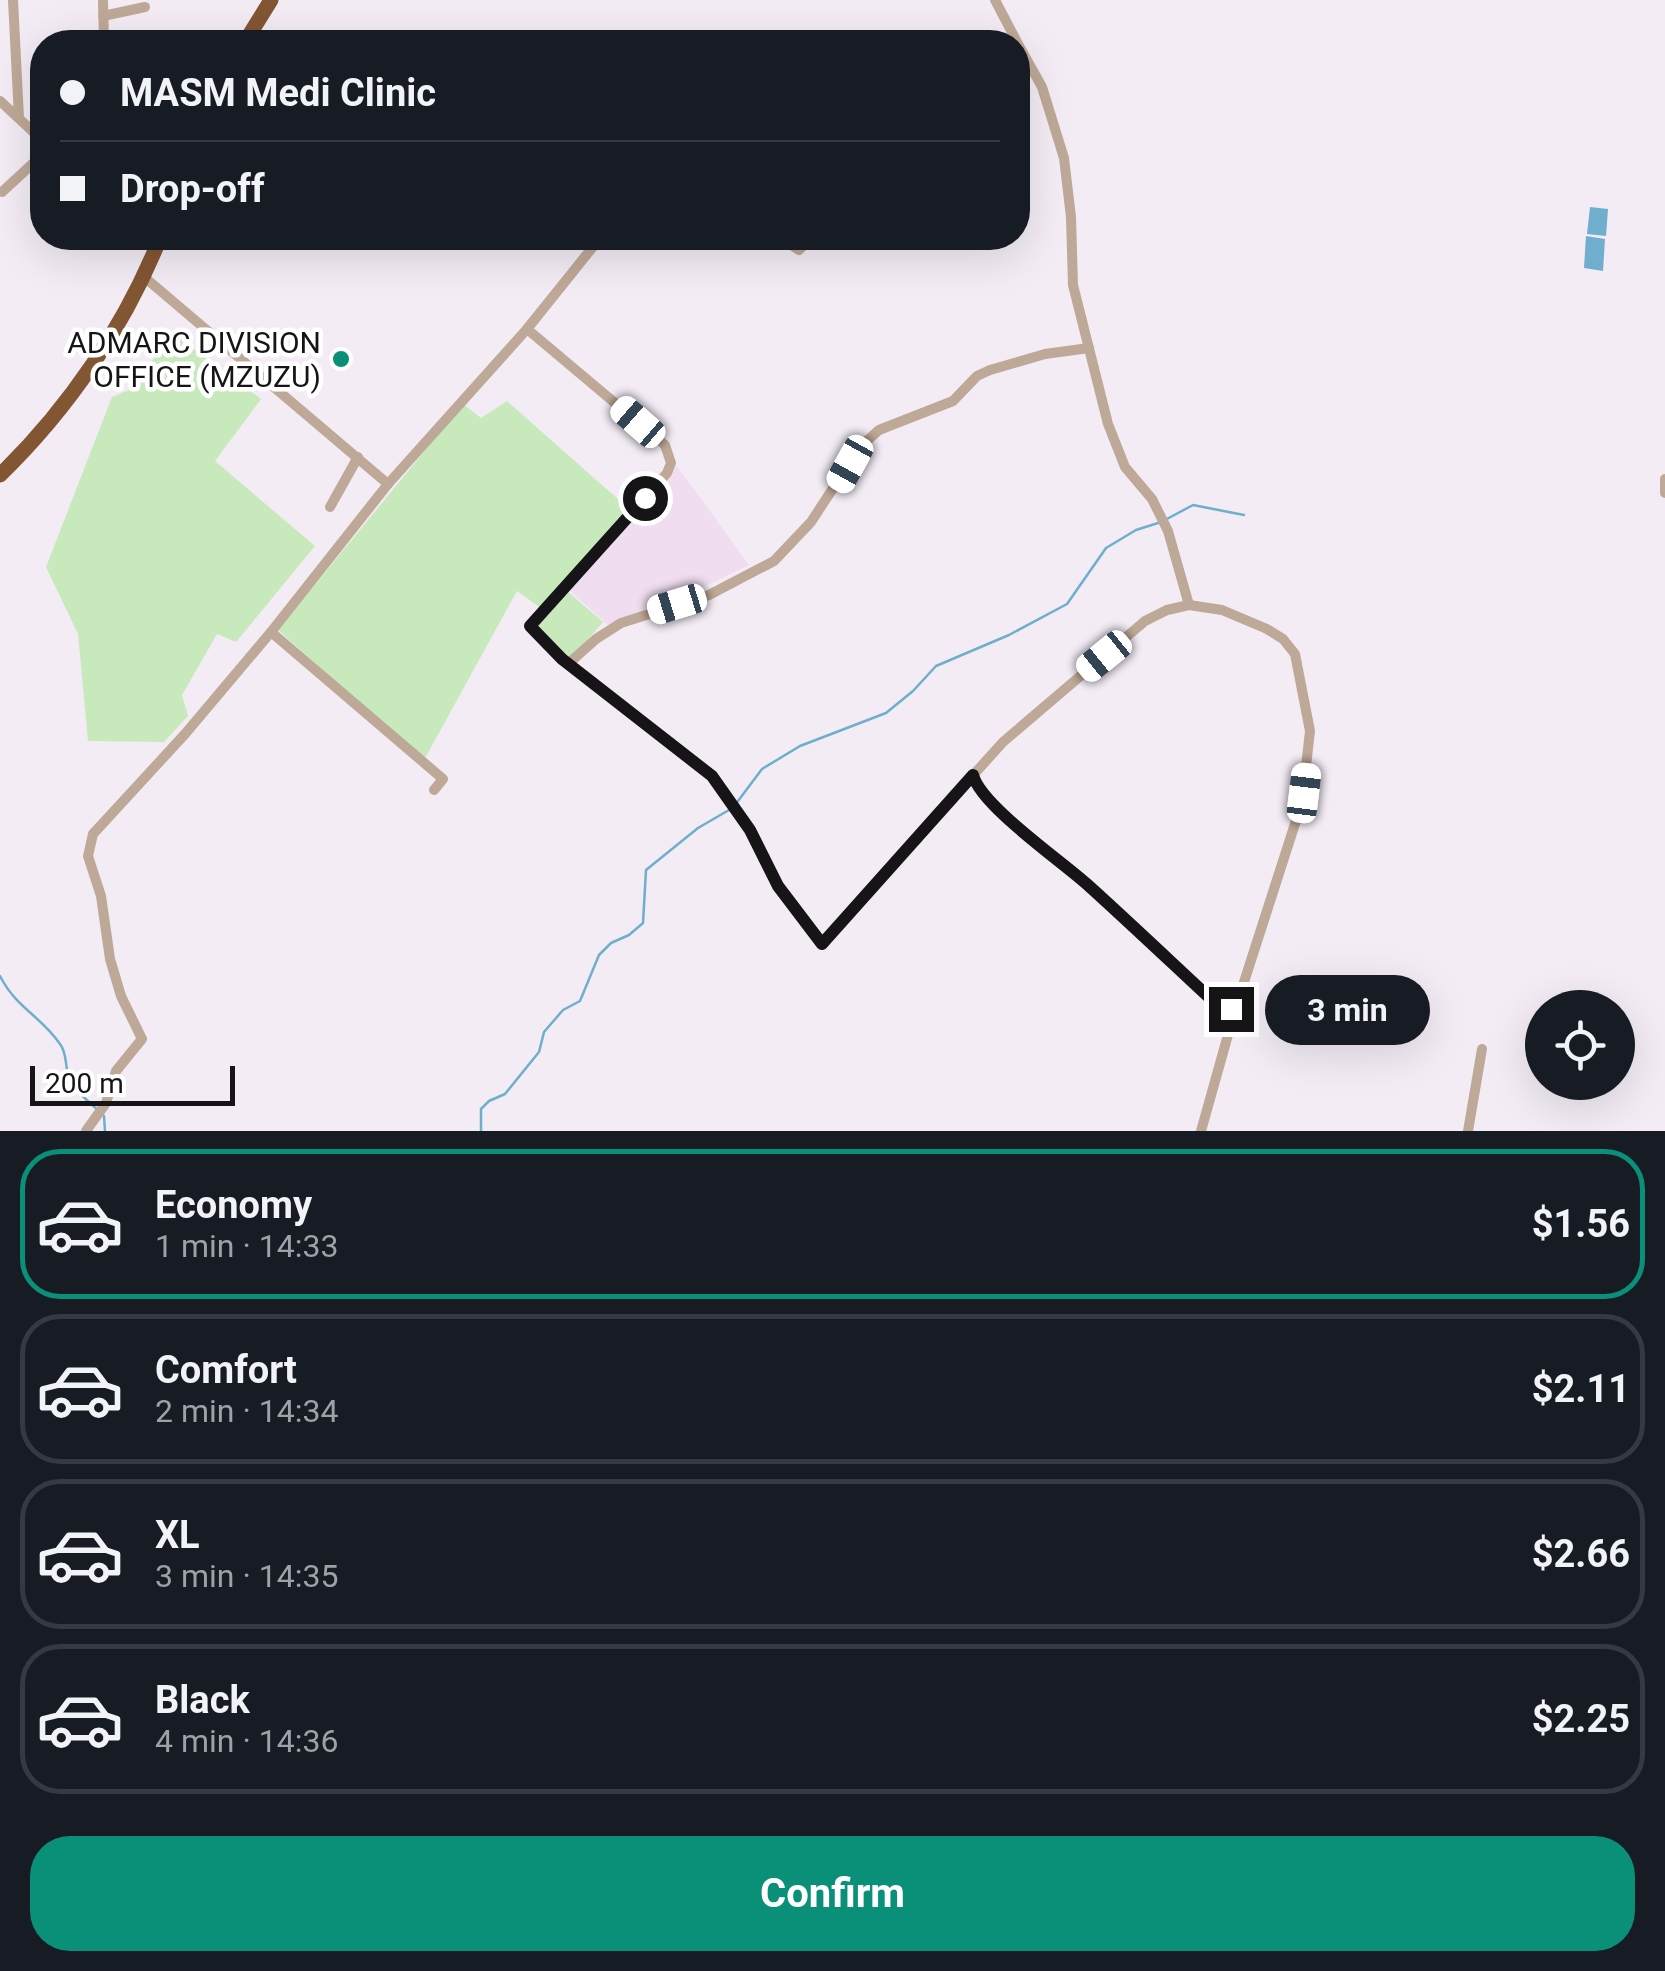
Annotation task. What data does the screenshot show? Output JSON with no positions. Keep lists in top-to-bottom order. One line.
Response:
{"places":["ADMARC DIVISION OFFICE (MZUZU)"],"scale_bar":"200 m","page":{"banner":["MASM Medi Clinic","Drop-off"],"bubble":"3 min","scale":"200 m","list":[{"name":"Economy","note":"1 min · 14:33","value":"$1.56"},{"name":"Comfort","note":"2 min · 14:34","value":"$2.11"},{"name":"XL","note":"3 min · 14:35","value":"$2.66"},{"name":"Black","note":"4 min · 14:36","value":"$2.25"}],"buttons":"Confirm"}}
